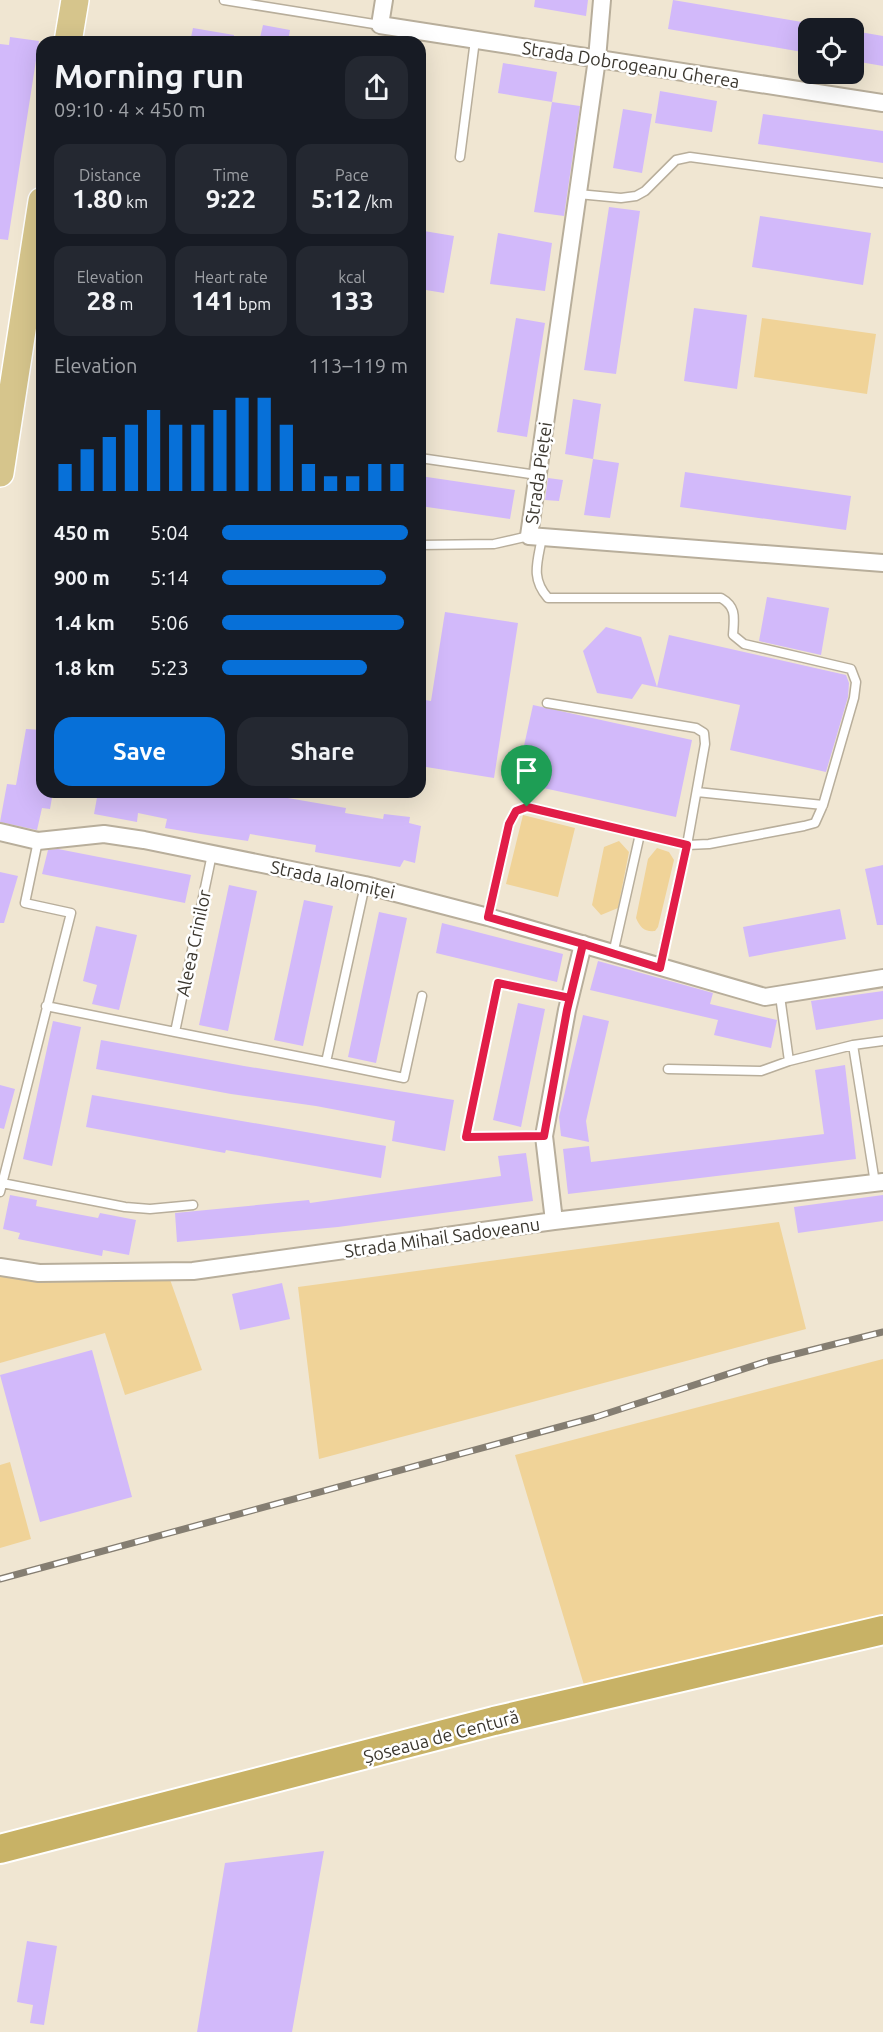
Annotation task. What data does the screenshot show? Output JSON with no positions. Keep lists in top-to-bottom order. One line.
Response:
{"streets":{"highway":["Șoseaua de Centură"],"street":["Strada Dobrogeanu Gherea","Strada Pieței","Strada Ialomiței","Strada Mihail Sadoveanu"],"lane":["Aleea Crinilor"]},"crossings":[["Strada Dobrogeanu Gherea","Strada Pieței"],["Strada Ialomiței","Aleea Crinilor"]],"page":{"heading":["Morning run","09:10 · 4 × 450 m"],"stats":[["Distance","1.80 km"],["Time","9:22"],["Pace","5:12 /km"],["Elevation","28 m"],["Heart rate","141 bpm"],["kcal","133"]],"chart":["Elevation","113–119 m"],"list":[{"name":"450 m","note":"5:04"},{"name":"900 m","note":"5:14"},{"name":"1.4 km","note":"5:06"},{"name":"1.8 km","note":"5:23"}],"buttons":["Save","Share"]}}
